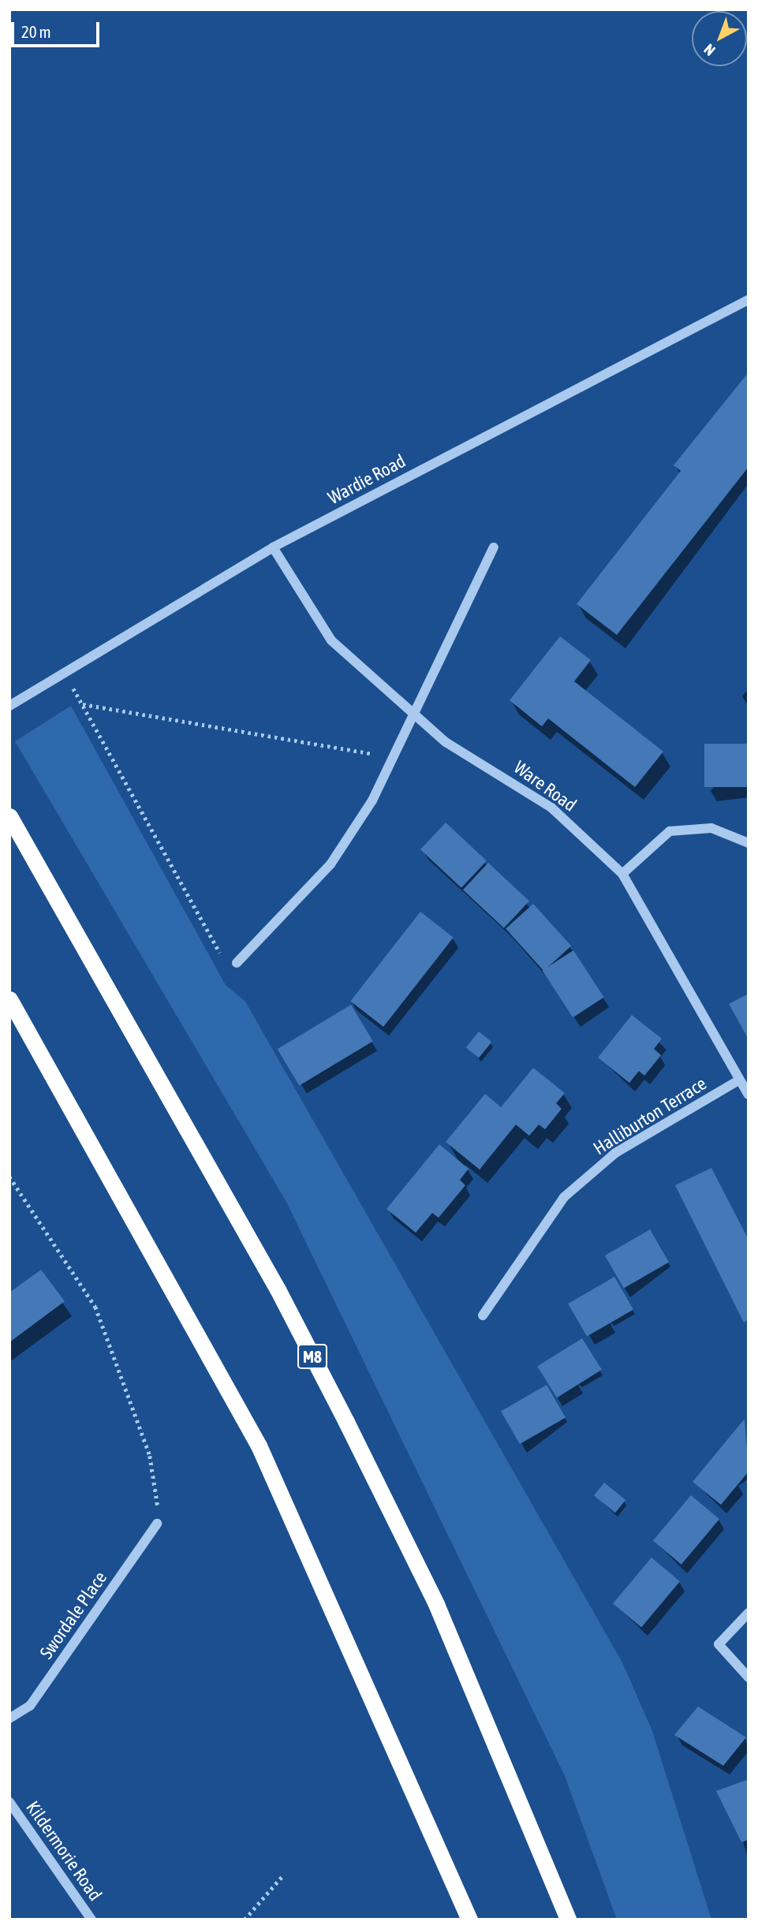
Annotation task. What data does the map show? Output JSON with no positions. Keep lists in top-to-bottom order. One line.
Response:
{"streets":{"highway":["M8"],"street":["Wardie Road","Ware Road","Halliburton Terrace","Swordale Place","Kildermorie Road"]},"crossings":[["Wardie Road","Ware Road"],["Ware Road","Halliburton Terrace"]],"scale_bar":"20 m","north":"bottom left"}
